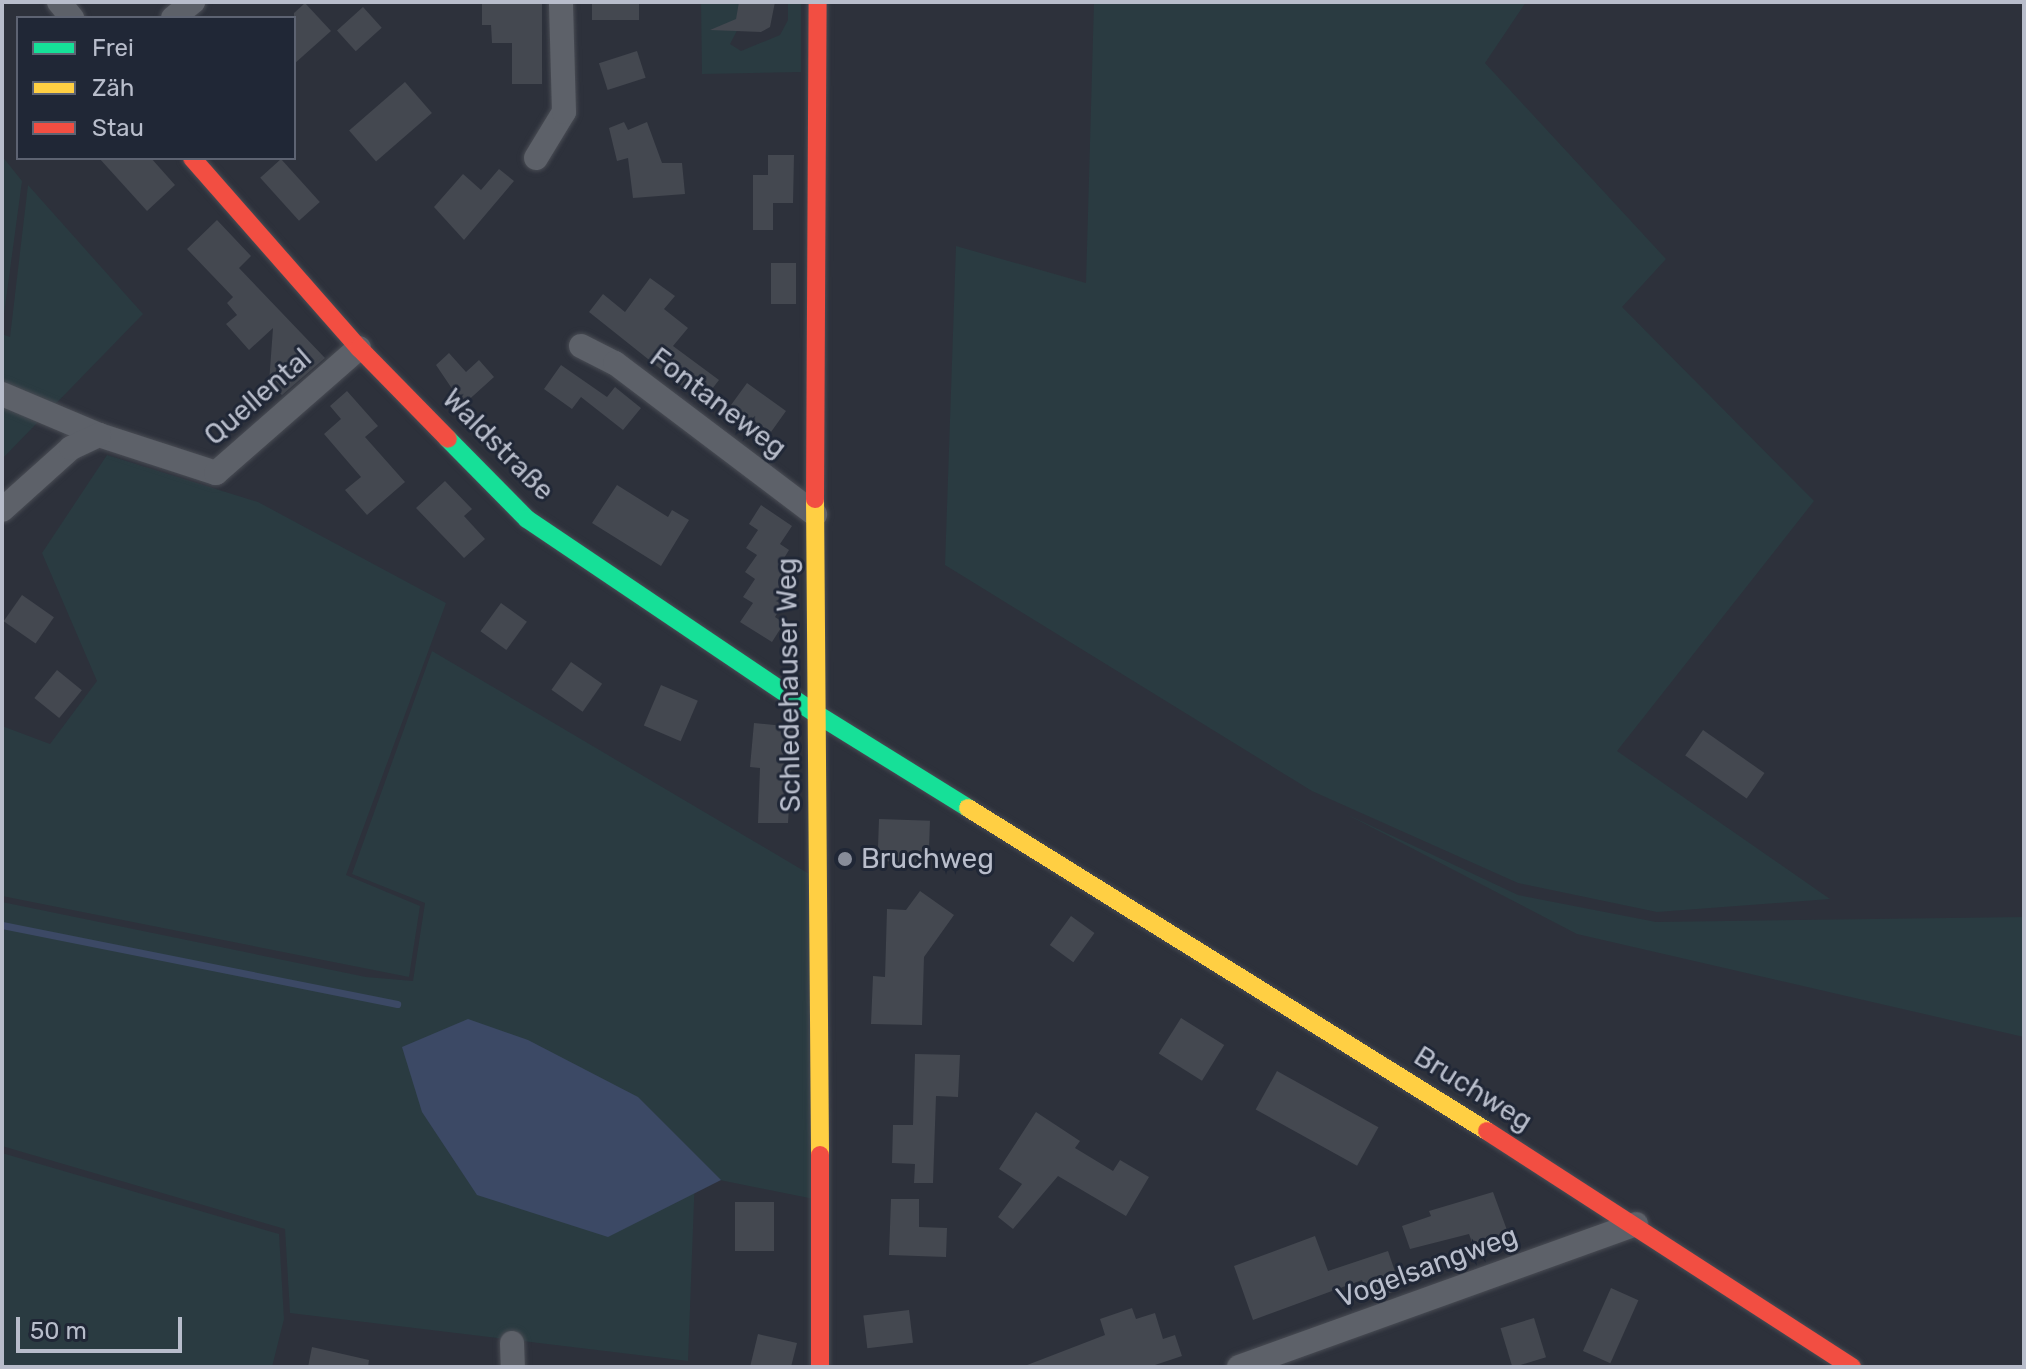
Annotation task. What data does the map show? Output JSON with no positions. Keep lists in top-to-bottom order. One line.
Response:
{"streets":{"street":["Quellental","Fontaneweg","Waldstraße","Schledehauser Weg","Bruchweg","Vogelsangweg"]},"crossings":[["Quellental","Waldstraße"],["Fontaneweg","Schledehauser Weg"],["Waldstraße","Schledehauser Weg"],["Waldstraße","Bruchweg"],["Schledehauser Weg","Bruchweg"],["Bruchweg","Vogelsangweg"]],"places":["Bruchweg"],"legend":["Frei","Zäh","Stau"],"scale_bar":"50 m"}
